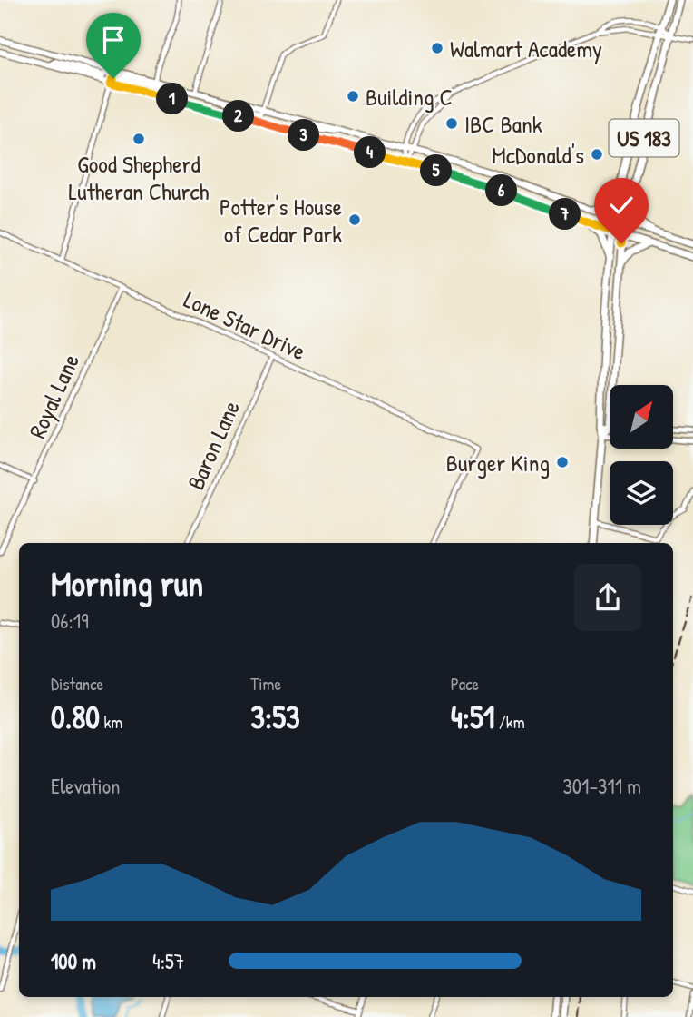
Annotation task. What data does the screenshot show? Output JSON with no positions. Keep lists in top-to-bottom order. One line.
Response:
{"streets":{"main road":["US 183"],"street":["Lone Star Drive","Royal Lane","Baron Lane"]},"crossings":[["Lone Star Drive","Royal Lane"],["Lone Star Drive","Baron Lane"]],"places":["Walmart Academy","Building C","IBC Bank","Good Shepherd Lutheran Church","McDonald's","Potter's House of Cedar Park","Burger King"],"north":"top right","page":{"pins":["1","2","3","4","5","6","7"],"heading":["Morning run","06:19"],"stats":[["Distance","0.80 km"],["Time","3:53"],["Pace","4:51 /km"]],"chart":["Elevation","301–311 m"],"list":[{"name":"100 m","note":"4:57"}]}}
